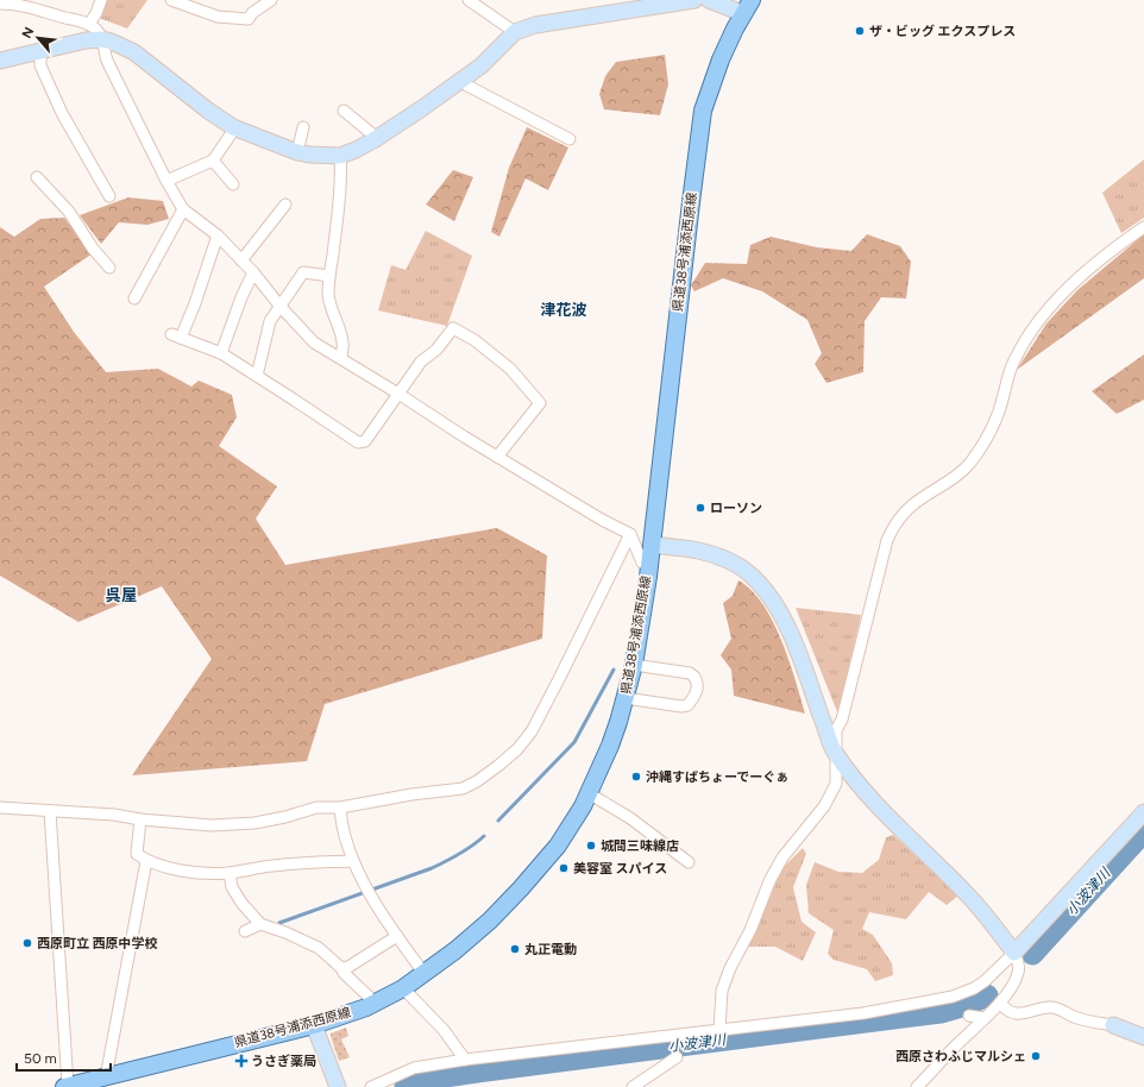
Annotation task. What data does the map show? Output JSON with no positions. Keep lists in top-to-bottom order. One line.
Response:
{"streets":{"main road":["県道38号浦添西原線"]},"districts":["津花波","呉屋"],"water":["小波津川"],"places":{"other":["ザ・ビッグ エクスプレス","ローソン","沖縄すばちょーでーぐぁ","城間三味線店","美容室 スパイス","西原町立 西原中学校","丸正電動","西原さわふじマルシェ"],"health":["うさぎ薬局"]},"scale_bar":"50 m","north":"top left"}
